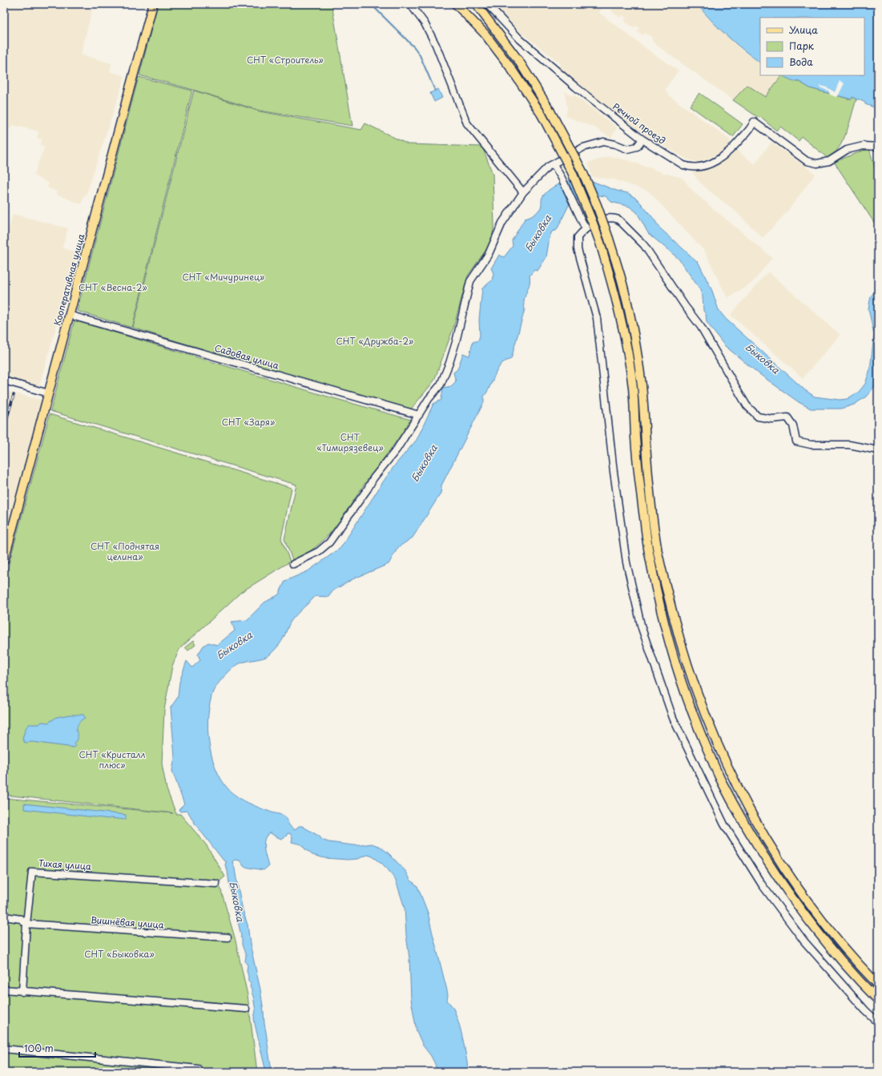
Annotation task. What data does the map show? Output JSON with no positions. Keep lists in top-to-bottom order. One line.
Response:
{"streets":{"main road":["Кооперативная улица"],"street":["Речной проезд","Садовая улица","Тихая улица","Вишнёвая улица"]},"crossings":[["Кооперативная улица","Садовая улица"],["Тихая улица","Вишнёвая улица"]],"water":["Быковка"],"parks":["СНТ «Строитель»","СНТ «Мичуринец»","СНТ «Весна-2»","СНТ «Дружба-2»","СНТ «Заря»","СНТ «Тимирязевец»","СНТ «Поднятая целина»","СНТ «Кристалл плюс»","СНТ «Быковка»"],"legend":["Улица","Парк","Вода"],"scale_bar":"100 m"}
